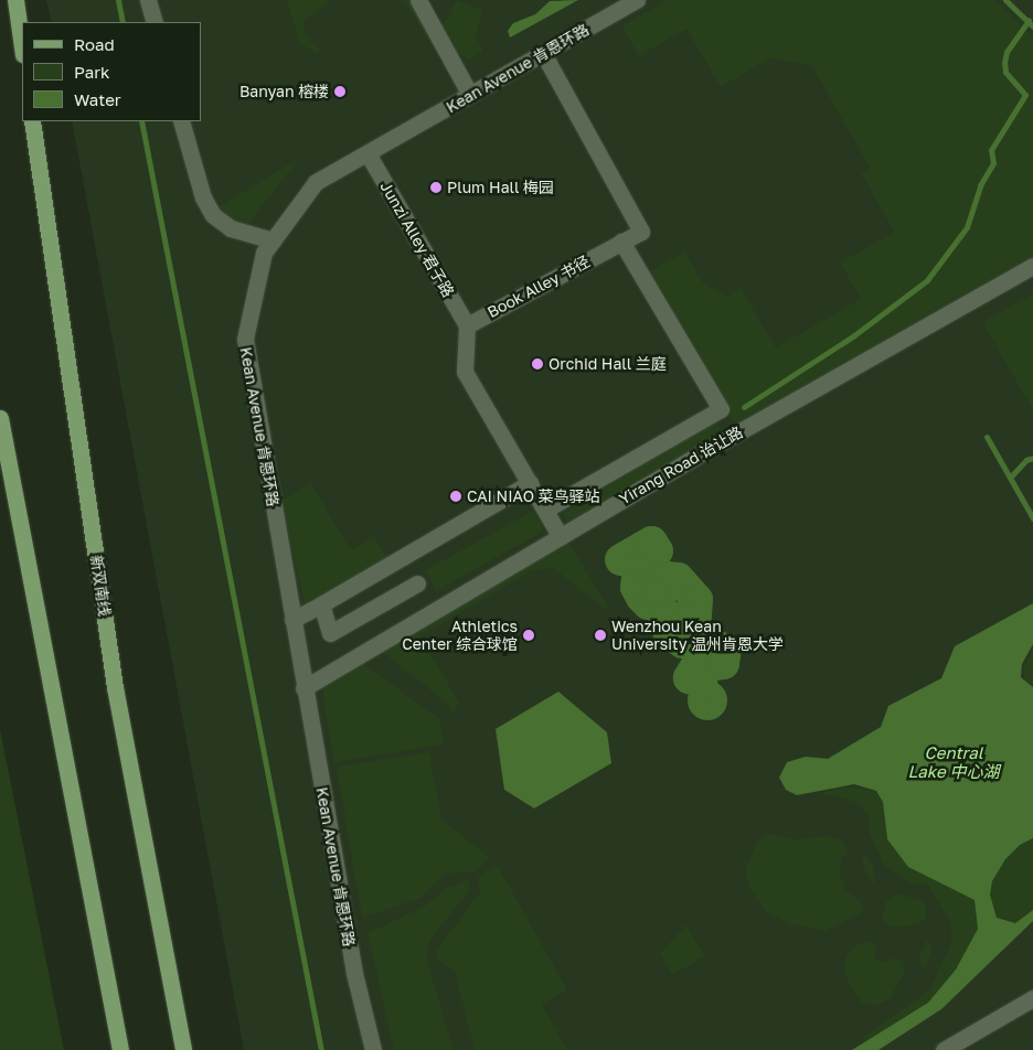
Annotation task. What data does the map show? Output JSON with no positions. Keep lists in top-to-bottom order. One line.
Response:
{"streets":{"main road":["新双南线"],"street":["Kean Avenue 肯恩环路","Junzi Alley 君子路","Book Alley 书径","Yirang Road 诒让路"]},"crossings":[["Kean Avenue 肯恩环路","Junzi Alley 君子路"],["Kean Avenue 肯恩环路","Book Alley 书径"],["Kean Avenue 肯恩环路","Yirang Road 诒让路"],["Junzi Alley 君子路","Book Alley 书径"]],"water":["Central Lake 中心湖"],"places":["Banyan 榕楼","Plum Hall 梅园","Orchid Hall 兰庭","CAI NIAO 菜鸟驿站","Athletics Center 综合球馆","Wenzhou Kean University 温州肯恩大学"],"legend":["Road","Park","Water"]}
